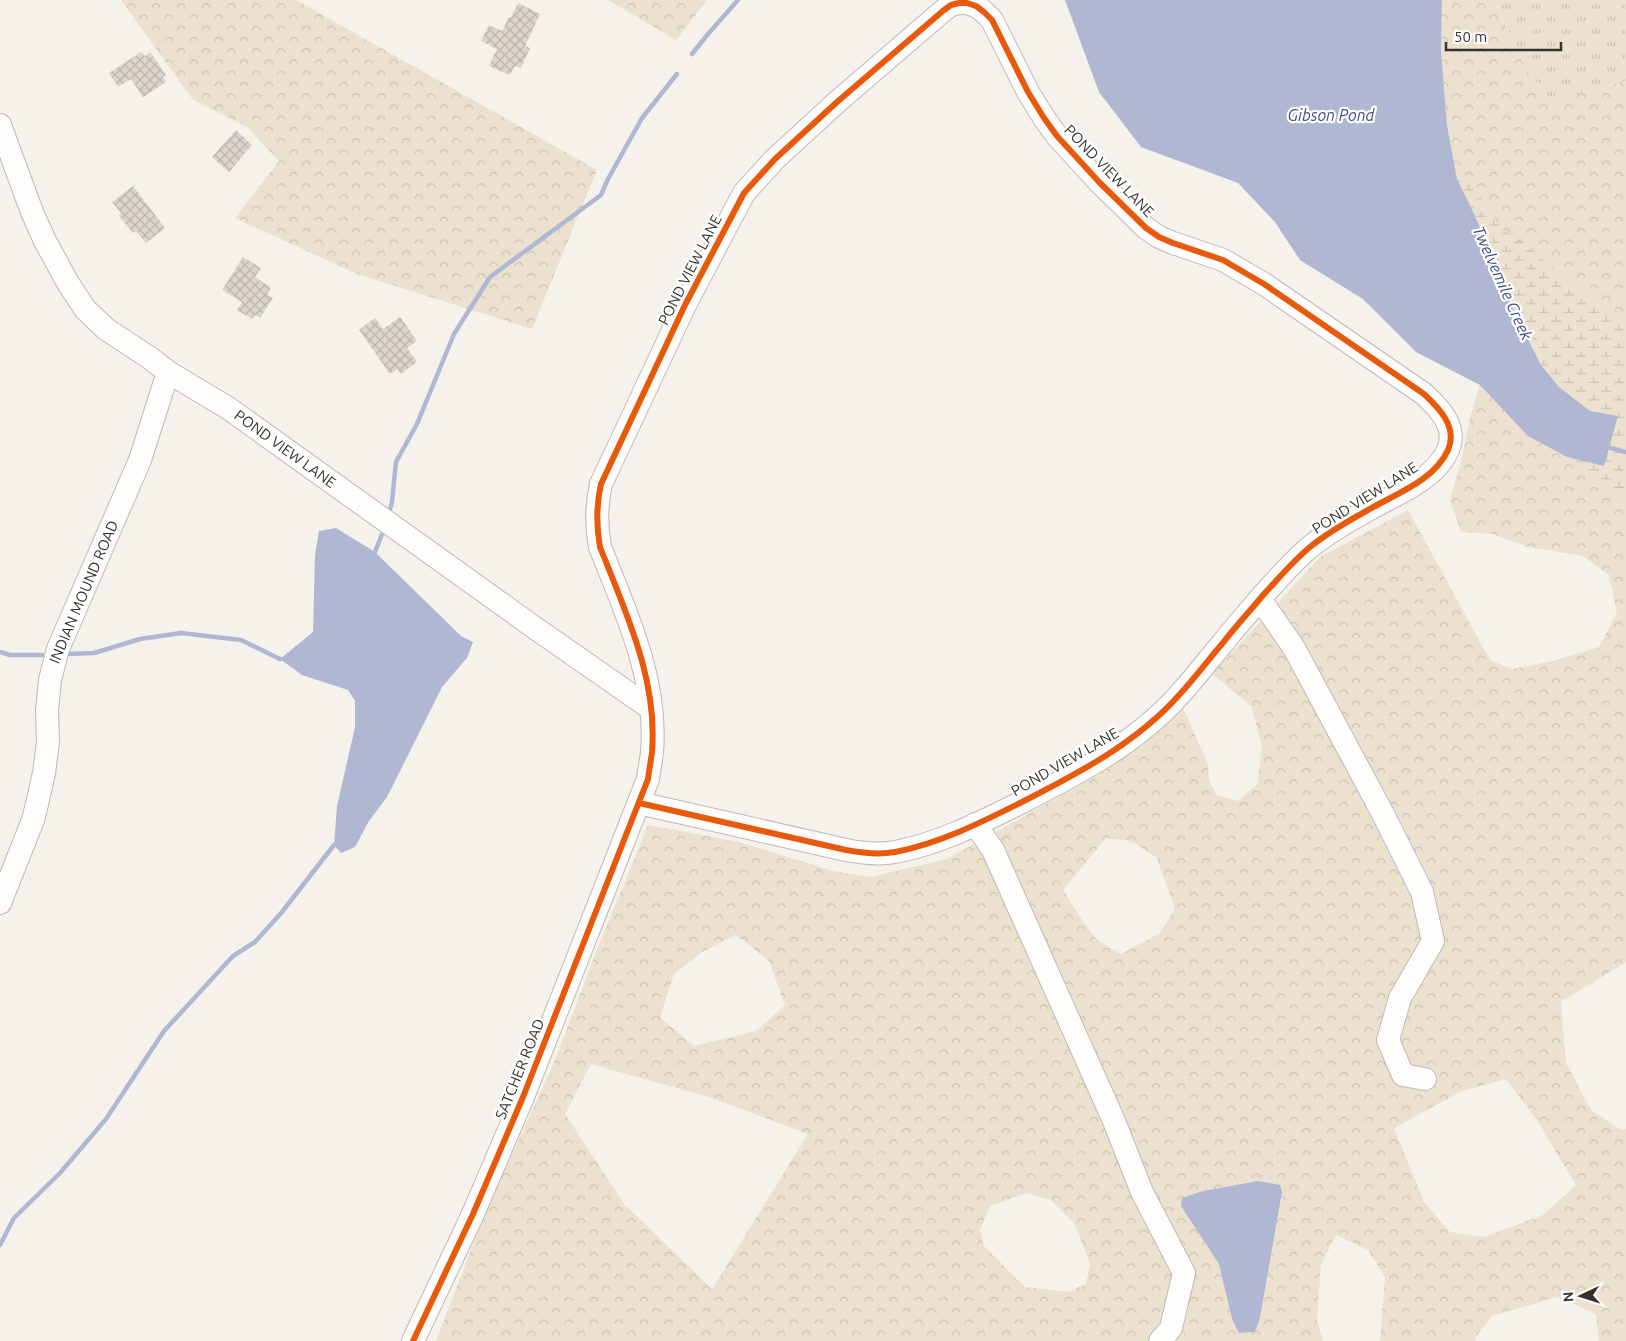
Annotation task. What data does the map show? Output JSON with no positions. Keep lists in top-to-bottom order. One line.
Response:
{"streets":{"street":["POND VIEW LANE","INDIAN MOUND ROAD","SATCHER ROAD"]},"crossings":[["POND VIEW LANE","INDIAN MOUND ROAD"],["POND VIEW LANE","SATCHER ROAD"]],"water":["Gibson Pond","Twelvemile Creek"],"scale_bar":"50 m","north":"left"}
